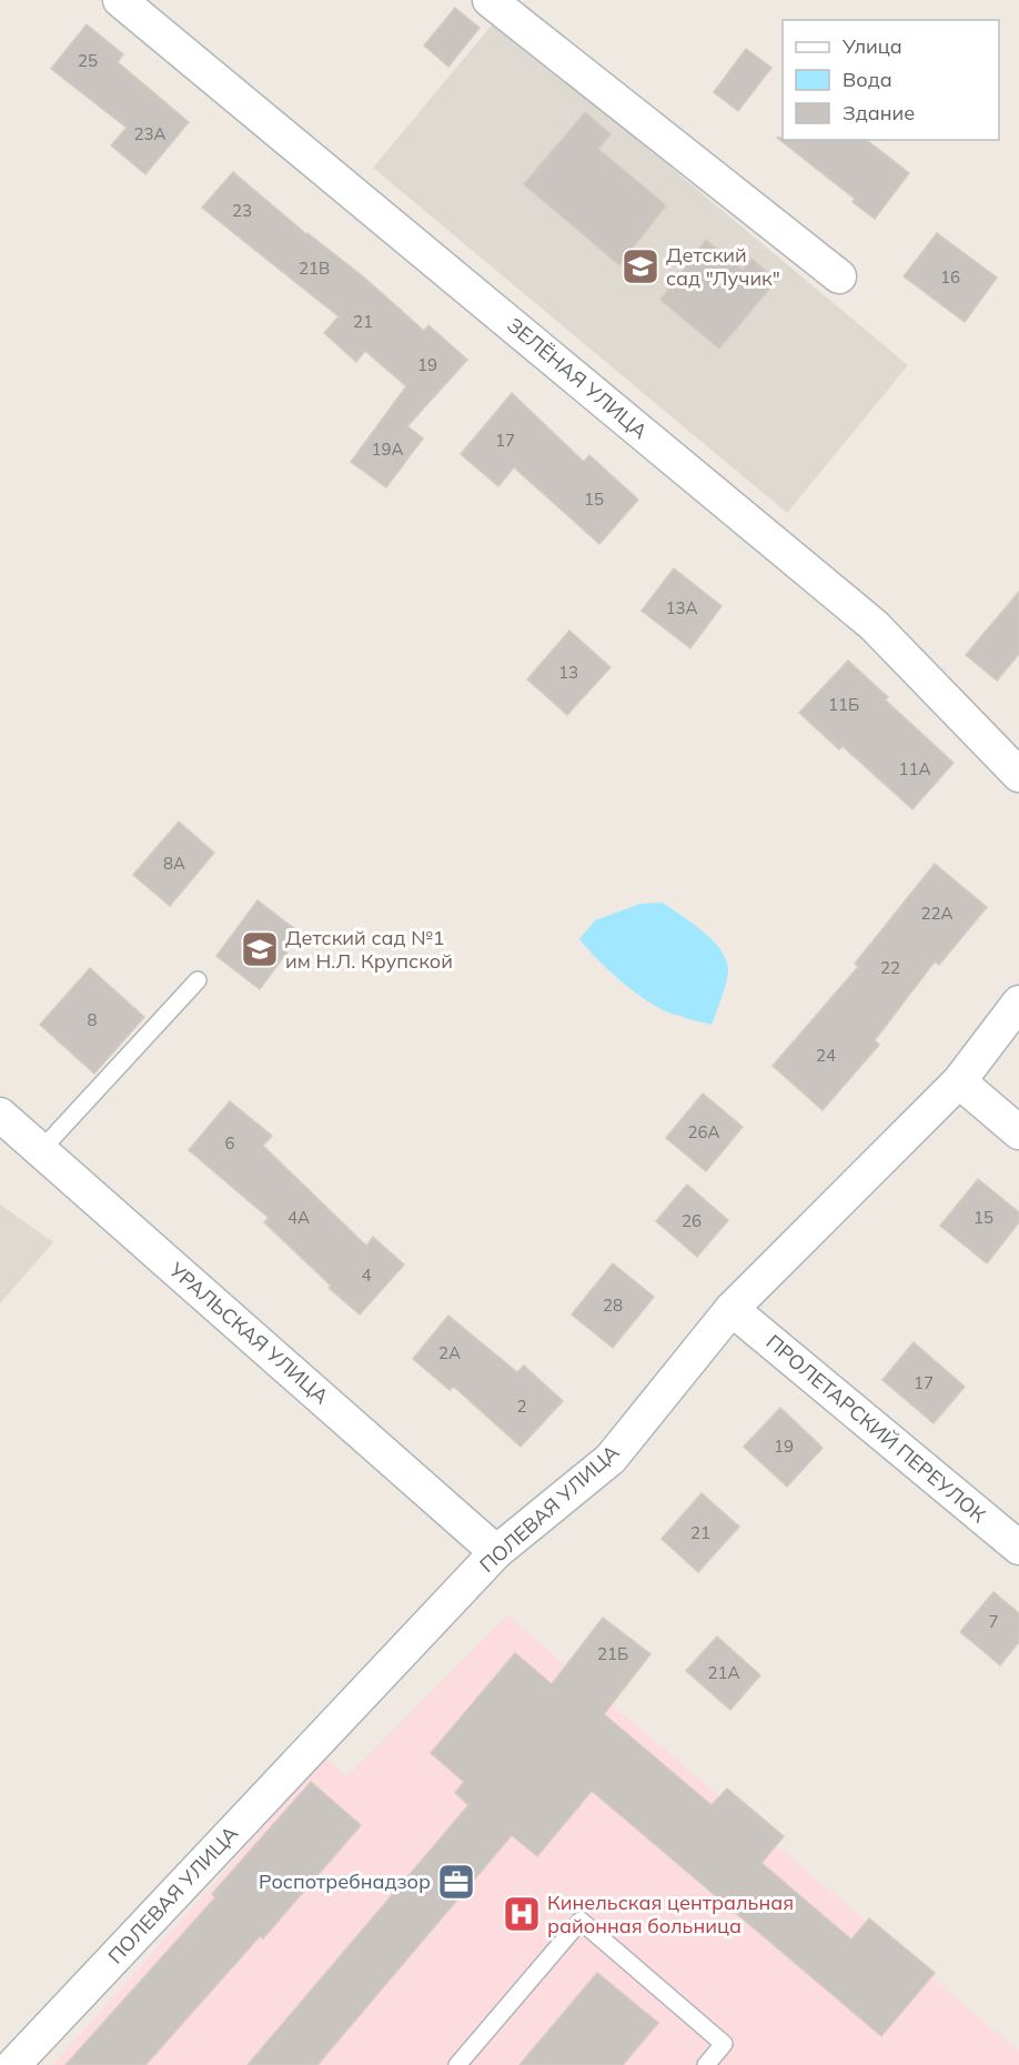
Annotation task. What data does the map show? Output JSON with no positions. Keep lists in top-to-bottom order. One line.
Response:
{"streets":{"street":["ЗЕЛЁНАЯ УЛИЦА","УРАЛЬСКАЯ УЛИЦА","ПРОЛЕТАРСКИЙ ПЕРЕУЛОК","ПОЛЕВАЯ УЛИЦА"]},"crossings":[["УРАЛЬСКАЯ УЛИЦА","ПОЛЕВАЯ УЛИЦА"],["ПРОЛЕТАРСКИЙ ПЕРЕУЛОК","ПОЛЕВАЯ УЛИЦА"]],"places":{"school or university":["Детский сад \"Лучик\"","Детский сад №1 им Н.Л. Крупской"],"office":["Роспотребнадзор"],"hospital":["Кинельская центральная районная больница"]},"house_numbers":["25","23А","23","21В","16","21","19","17","19А","15","13А","13","11Б","11А","8А","22А","22","8","24","26А","6","4А","15","26","4","28","2А","17","2","19","21","7","21Б","21А"],"legend":["Улица","Вода","Здание"]}
